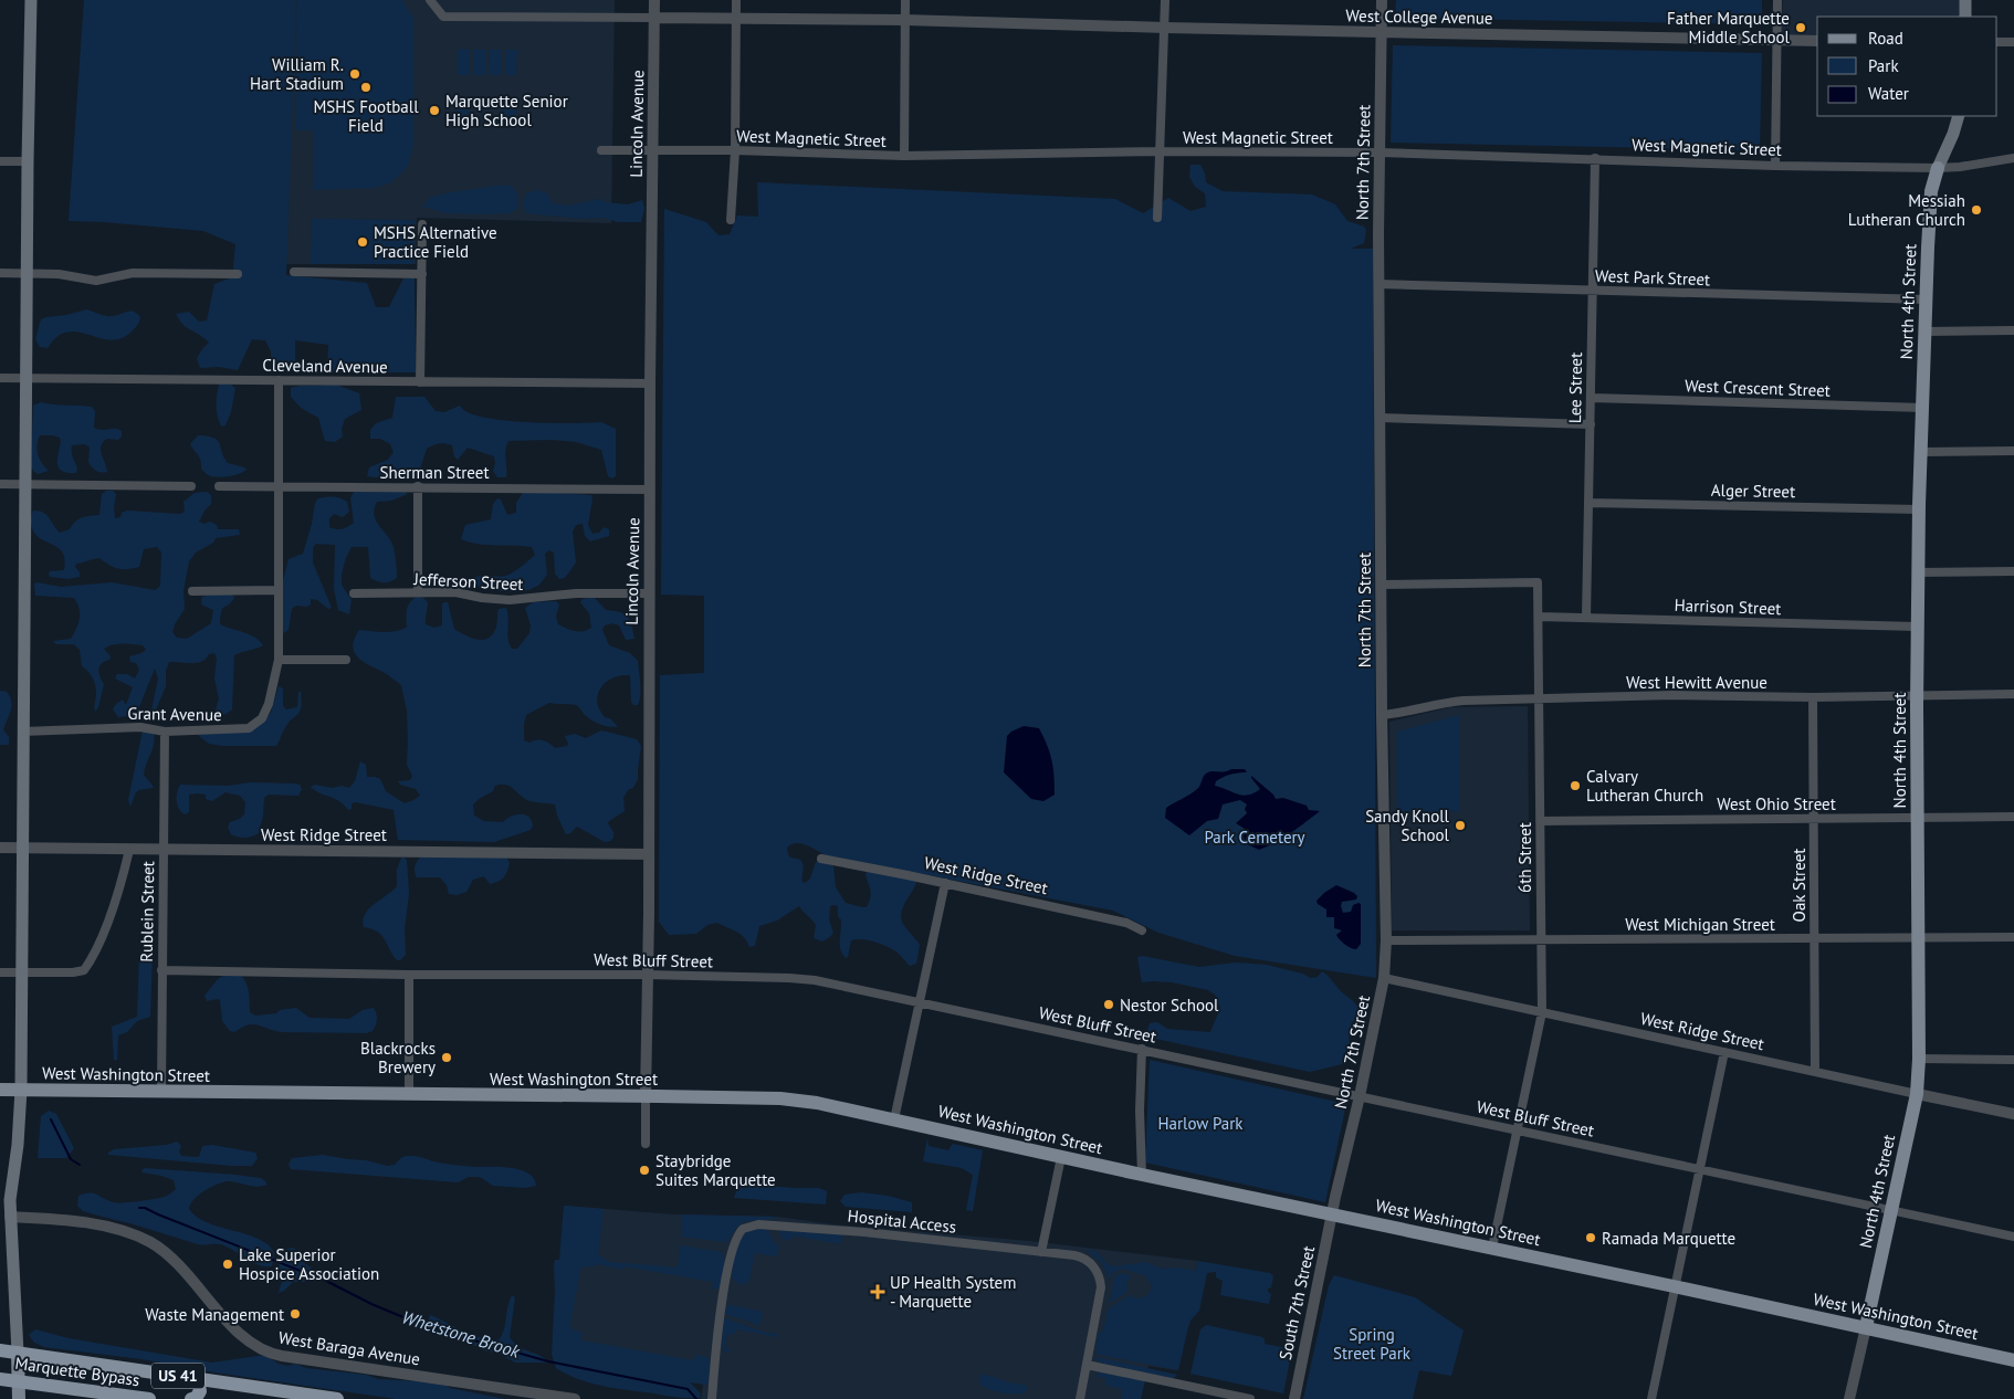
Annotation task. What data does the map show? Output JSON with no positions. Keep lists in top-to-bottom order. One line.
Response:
{"streets":{"highway":["Marquette Bypass","US 41"],"main road":["North 4th Street","West Washington Street"],"street":["West College Avenue","Lincoln Avenue","West Magnetic Street","North 7th Street","West Park Street","Cleveland Avenue","Lee Street","West Crescent Street","Sherman Street","Alger Street","Jefferson Street","Harrison Street","West Hewitt Avenue","Grant Avenue","West Ohio Street","West Ridge Street","6th Street","Oak Street","Rublein Street","West Michigan Street","West Bluff Street","Hospital Access","South 7th Street","West Baraga Avenue"]},"crossings":[["West College Avenue","Lincoln Avenue"],["West College Avenue","North 7th Street"],["Lincoln Avenue","West Magnetic Street"],["Lincoln Avenue","Cleveland Avenue"],["Lincoln Avenue","Sherman Street"],["Lincoln Avenue","Jefferson Street"],["Lincoln Avenue","West Ridge Street"],["Lincoln Avenue","West Bluff Street"],["Lincoln Avenue","West Washington Street"],["West Magnetic Street","North 7th Street"],["West Magnetic Street","North 4th Street"],["West Magnetic Street","Lee Street"],["North 7th Street","West Park Street"],["North 7th Street","West Hewitt Avenue"],["North 7th Street","West Ridge Street"],["North 7th Street","6th Street"],["North 7th Street","West Michigan Street"],["North 7th Street","West Bluff Street"],["North 7th Street","West Washington Street"],["North 7th Street","South 7th Street"],["West Park Street","North 4th Street"],["West Park Street","Lee Street"],["North 4th Street","West Crescent Street"],["North 4th Street","Alger Street"],["North 4th Street","Harrison Street"],["North 4th Street","West Hewitt Avenue"],["North 4th Street","West Ohio Street"],["North 4th Street","West Ridge Street"],["North 4th Street","West Michigan Street"],["North 4th Street","West Bluff Street"],["North 4th Street","West Washington Street"],["Cleveland Avenue","Grant Avenue"],["Lee Street","West Crescent Street"],["Lee Street","Alger Street"],["Lee Street","Harrison Street"],["Sherman Street","Grant Avenue"],["Harrison Street","6th Street"],["West Hewitt Avenue","6th Street"],["West Hewitt Avenue","Oak Street"],["Grant Avenue","Rublein Street"],["West Ohio Street","6th Street"],["West Ohio Street","Oak Street"],["West Ridge Street","6th Street"],["West Ridge Street","Oak Street"],["West Ridge Street","Rublein Street"],["6th Street","West Michigan Street"],["6th Street","West Bluff Street"],["6th Street","West Washington Street"],["Oak Street","West Michigan Street"],["Rublein Street","West Bluff Street"],["Rublein Street","West Washington Street"],["West Washington Street","South 7th Street"]],"water":["Whetstone Brook"],"parks":["Park Cemetery","Harlow Park","Spring Street Park"],"places":{"other":["Father Marquette Middle School","William R. Hart Stadium","MSHS Football Field","Marquette Senior High School","Messiah Lutheran Church","MSHS Alternative Practice Field","Calvary Lutheran Church","Sandy Knoll School","Nestor School","Blackrocks Brewery","Staybridge Suites Marquette","Ramada Marquette","Lake Superior Hospice Association","Waste Management"],"health":["UP Health System - Marquette"]},"legend":["Road","Park","Water"]}
